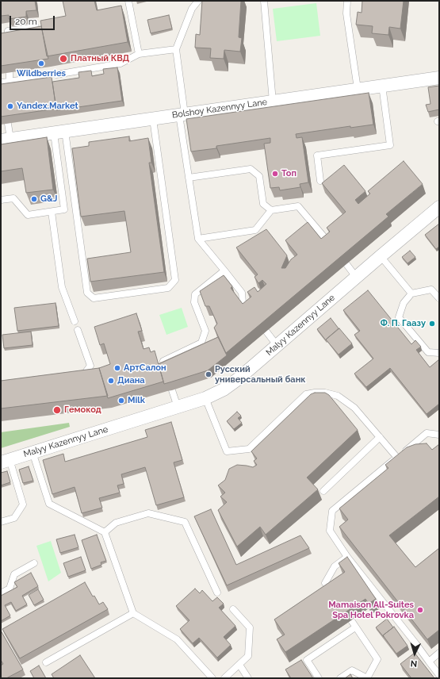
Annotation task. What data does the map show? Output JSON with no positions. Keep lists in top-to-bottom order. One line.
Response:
{"streets":{"street":["Bolshoy Kazennyy Lane","Malyy Kazennyy Lane"]},"places":["Платный КВД","Wildberries","Yandex.Market","Топ","G&J","Ф. П. Гаазу","АртСалон","Русский универсальный банк","Диана","Milk","Гемокод","Mamaison All-Suites Spa Hotel Pokrovka"],"scale_bar":"20 m","north":"bottom"}
